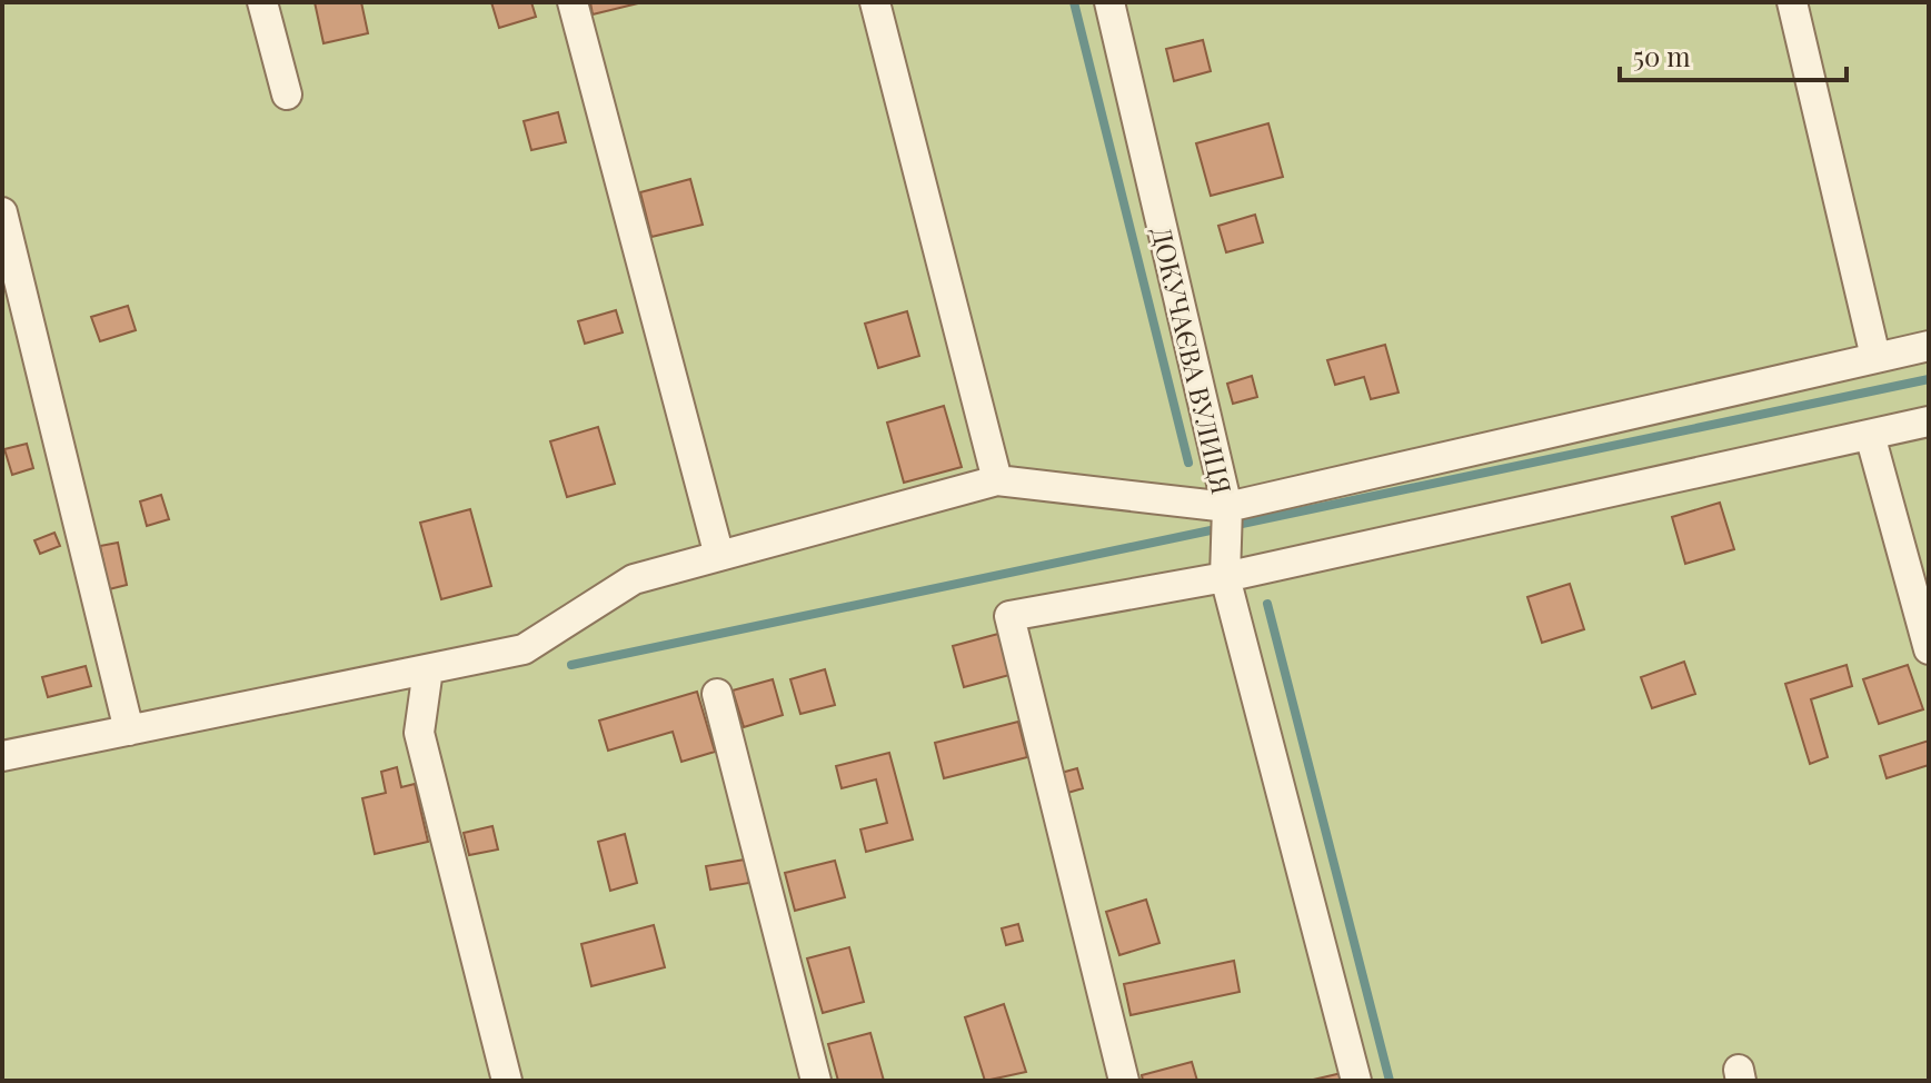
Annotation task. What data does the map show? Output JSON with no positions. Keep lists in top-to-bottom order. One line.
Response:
{"streets":{"street":["ДОКУЧАЄВА ВУЛИЦЯ"]},"scale_bar":"50 m"}
